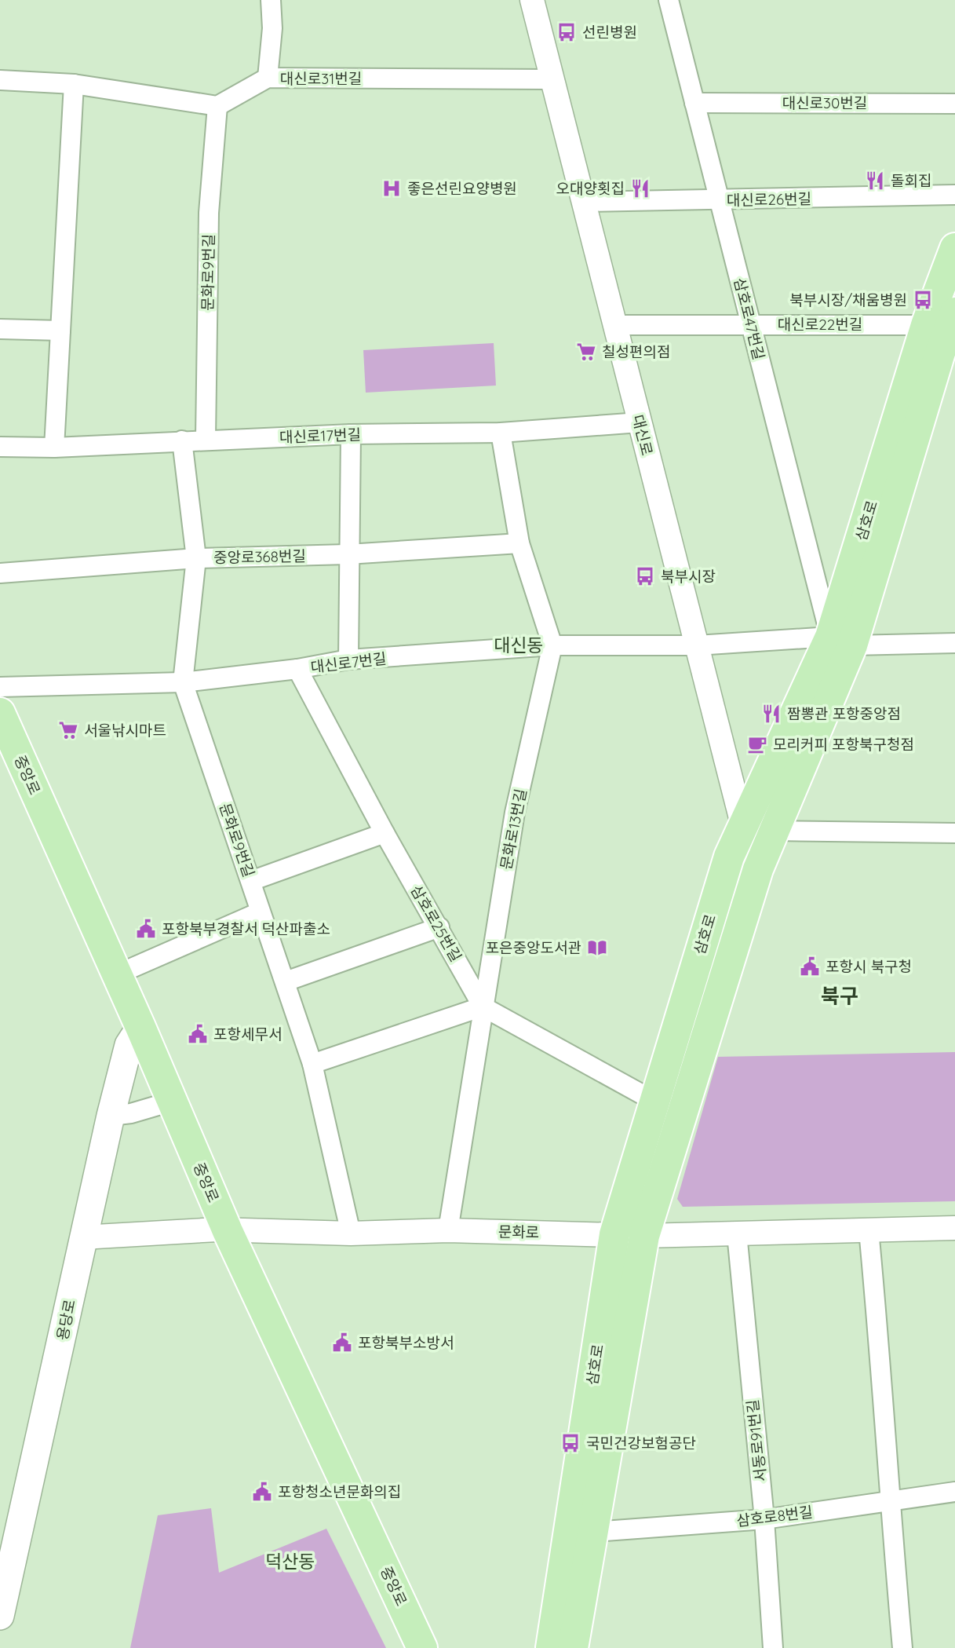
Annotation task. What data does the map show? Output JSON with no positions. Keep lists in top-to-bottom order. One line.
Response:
{"streets":{"main road":["삼호로","중앙로","용당로"],"street":["대신로31번길","대신로30번길","대신로26번길","문화로9번길","삼호로47번길","대신로22번길","대신로","대신로17번길","중앙로368번길","대신로7번길","문화로13번길","삼호로25번길","문화로","서동로91번길","삼호로8번길"]},"crossings":[["대신로31번길","문화로9번길"],["대신로31번길","대신로"],["대신로30번길","삼호로47번길"],["대신로26번길","삼호로47번길"],["대신로26번길","대신로"],["문화로9번길","대신로17번길"],["문화로9번길","중앙로368번길"],["문화로9번길","대신로7번길"],["문화로9번길","문화로"],["삼호로47번길","대신로22번길"],["삼호로47번길","삼호로"],["삼호로47번길","대신로7번길"],["대신로22번길","대신로"],["대신로22번길","삼호로"],["대신로","대신로17번길"],["대신로","삼호로"],["대신로","대신로7번길"],["삼호로","대신로7번길"],["삼호로","문화로"],["삼호로","삼호로8번길"],["대신로7번길","문화로13번길"],["대신로7번길","삼호로25번길"],["중앙로","문화로"],["중앙로","용당로"],["문화로13번길","삼호로25번길"],["문화로13번길","문화로"],["문화로","용당로"],["문화로","서동로91번길"],["서동로91번길","삼호로8번길"]],"districts":["대신동","북구","덕산동"],"places":{"bus stop":["선린병원","북부시장/채움병원","북부시장","국민건강보험공단"],"restaurant":["돌회집","오대양횟집","짬뽕관 포항중앙점"],"hospital":["좋은선린요양병원"],"supermarket":["칠성편의점","서울낚시마트"],"cafe":["모리커피 포항북구청점"],"public building":["포항북부경찰서 덕산파출소","포항시 북구청","포항세무서","포항북부소방서","포항청소년문화의집"],"library":["포은중앙도서관"]}}
